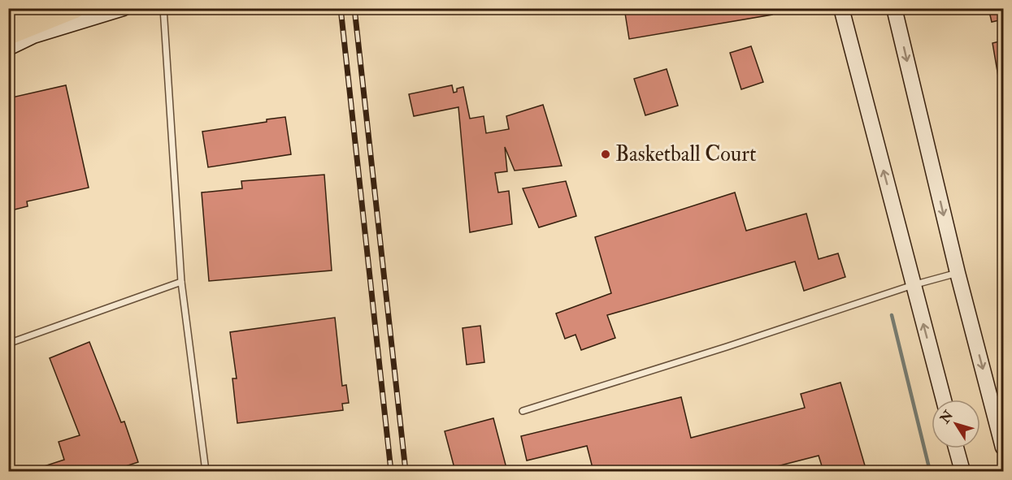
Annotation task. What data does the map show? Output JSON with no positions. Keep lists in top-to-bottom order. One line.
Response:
{"places":["Basketball Court"],"north":"top left"}
